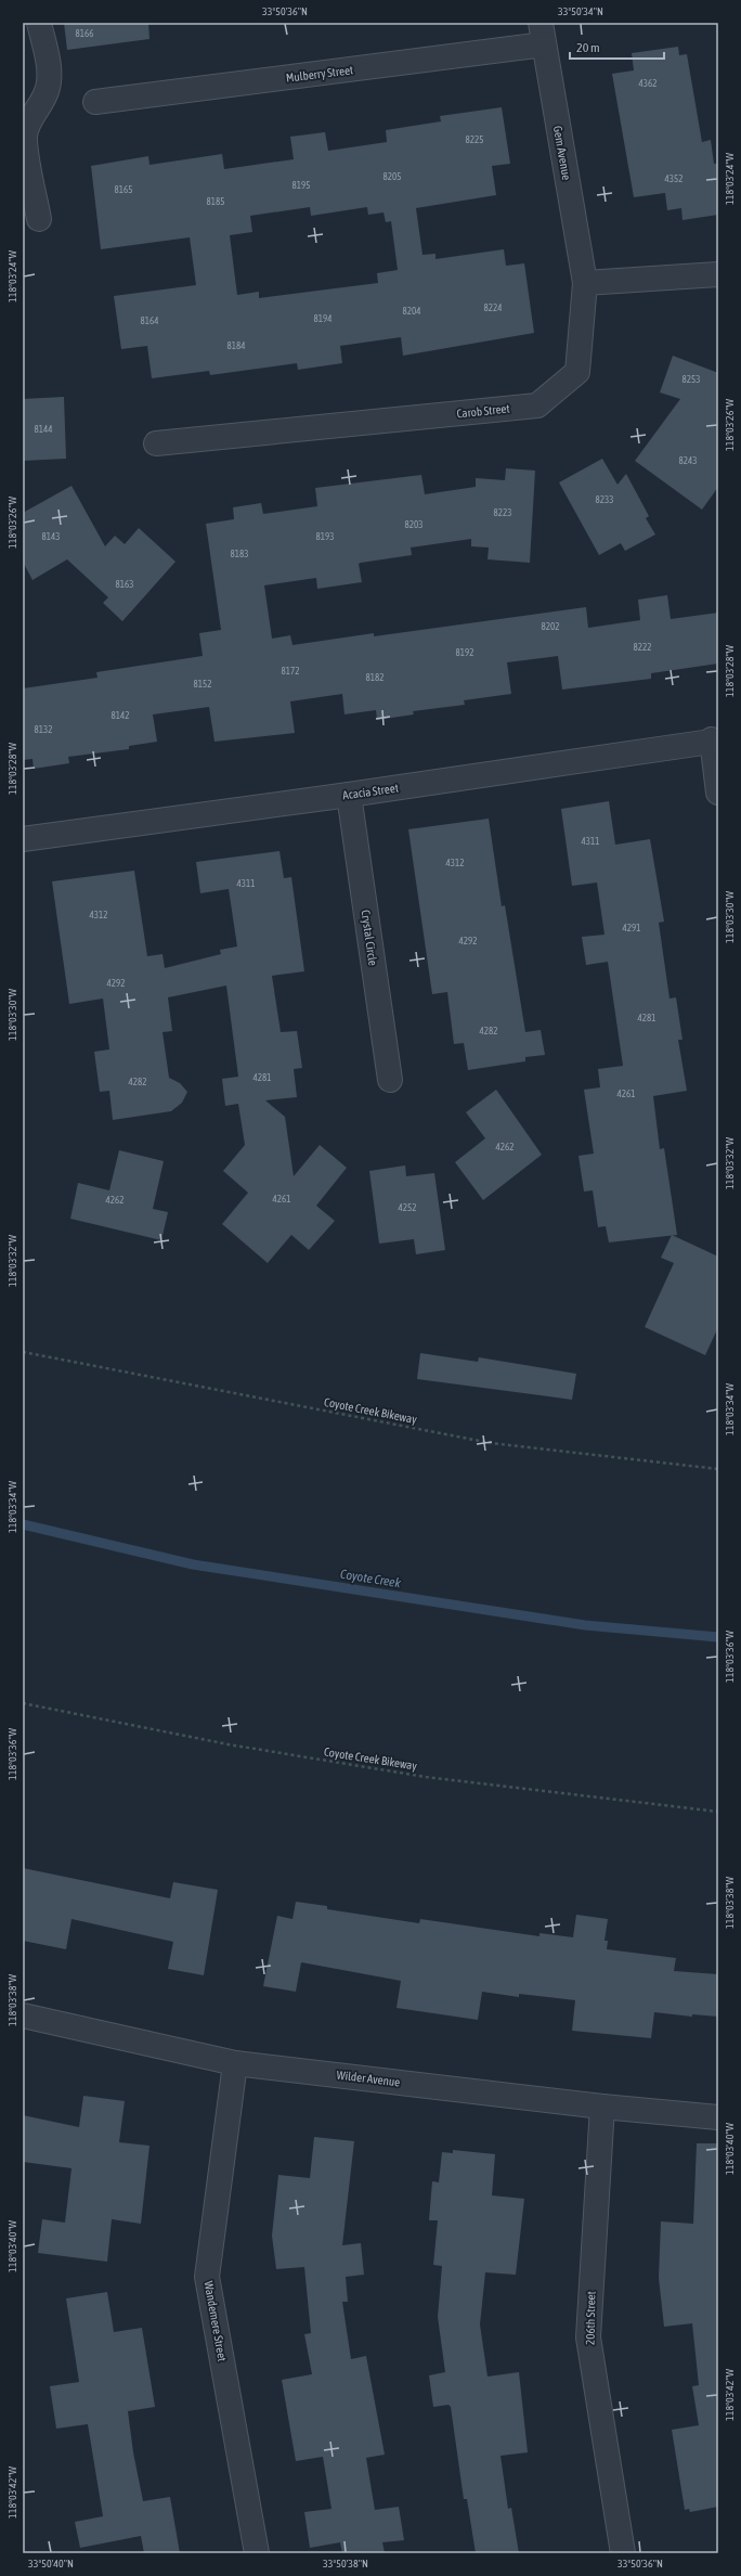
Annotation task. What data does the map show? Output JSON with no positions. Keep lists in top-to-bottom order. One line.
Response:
{"streets":{"street":["Mulberry Street","Gem Avenue","Carob Street","Acacia Street","Crystal Circle","Wilder Avenue","206th Street","Wandemere Street"],"path":["Coyote Creek Bikeway"]},"crossings":[["Mulberry Street","Gem Avenue"],["Gem Avenue","Carob Street"],["Acacia Street","Crystal Circle"],["Wilder Avenue","206th Street"],["Wilder Avenue","Wandemere Street"]],"water":["Coyote Creek"],"house_numbers":["8166","4362","8225","8205","4352","8195","8165","8185","8224","8204","8194","8164","8184","8253","8144","8243","8233","8223","8203","8143","8193","8183","8163","8202","8222","8192","8172","8182","8152","8142","8132","4311","4312","4311","4312","4291","4292","4292","4281","4282","4281","4282","4261","4262","4261","4262","4252"],"scale_bar":"20 m","coordinates":["33°50'36\"N","33°50'34\"N","118°03'24\"W","118°03'26\"W","118°03'28\"W","118°03'30\"W","118°03'32\"W","118°03'34\"W","118°03'36\"W","118°03'38\"W","118°03'40\"W","118°03'42\"W","33°50'40\"N","33°50'38\"N"]}
